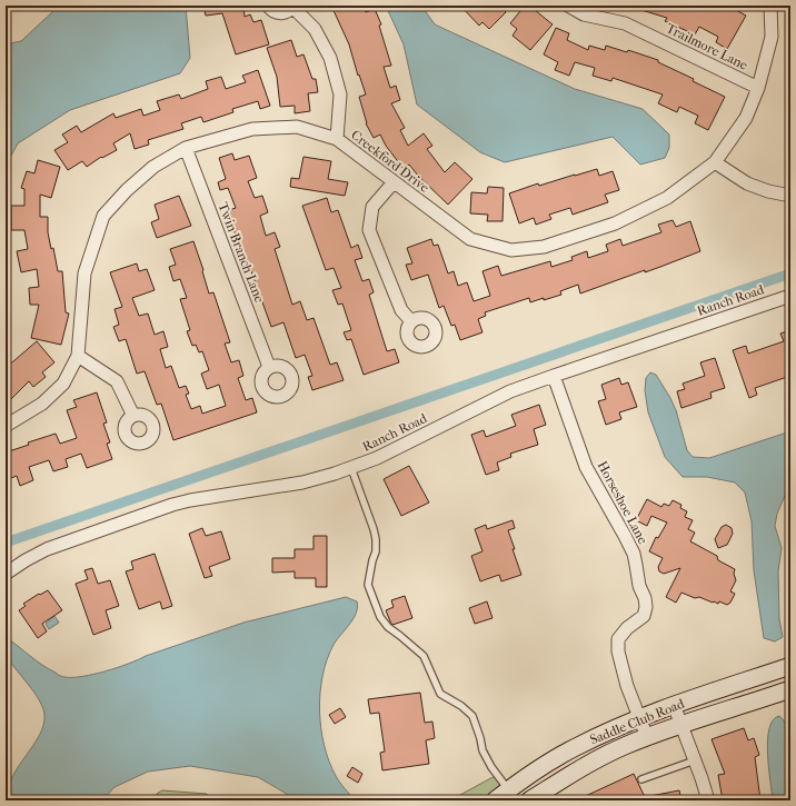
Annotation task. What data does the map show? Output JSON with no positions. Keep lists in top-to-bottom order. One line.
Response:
{"streets":{"street":["Trailmore Lane","Creekford Drive","Twin Branch Lane","Ranch Road","Horseshoe Lane","Saddle Club Road"]},"crossings":[["Trailmore Lane","Creekford Drive"],["Creekford Drive","Twin Branch Lane"],["Ranch Road","Horseshoe Lane"],["Horseshoe Lane","Saddle Club Road"]]}
